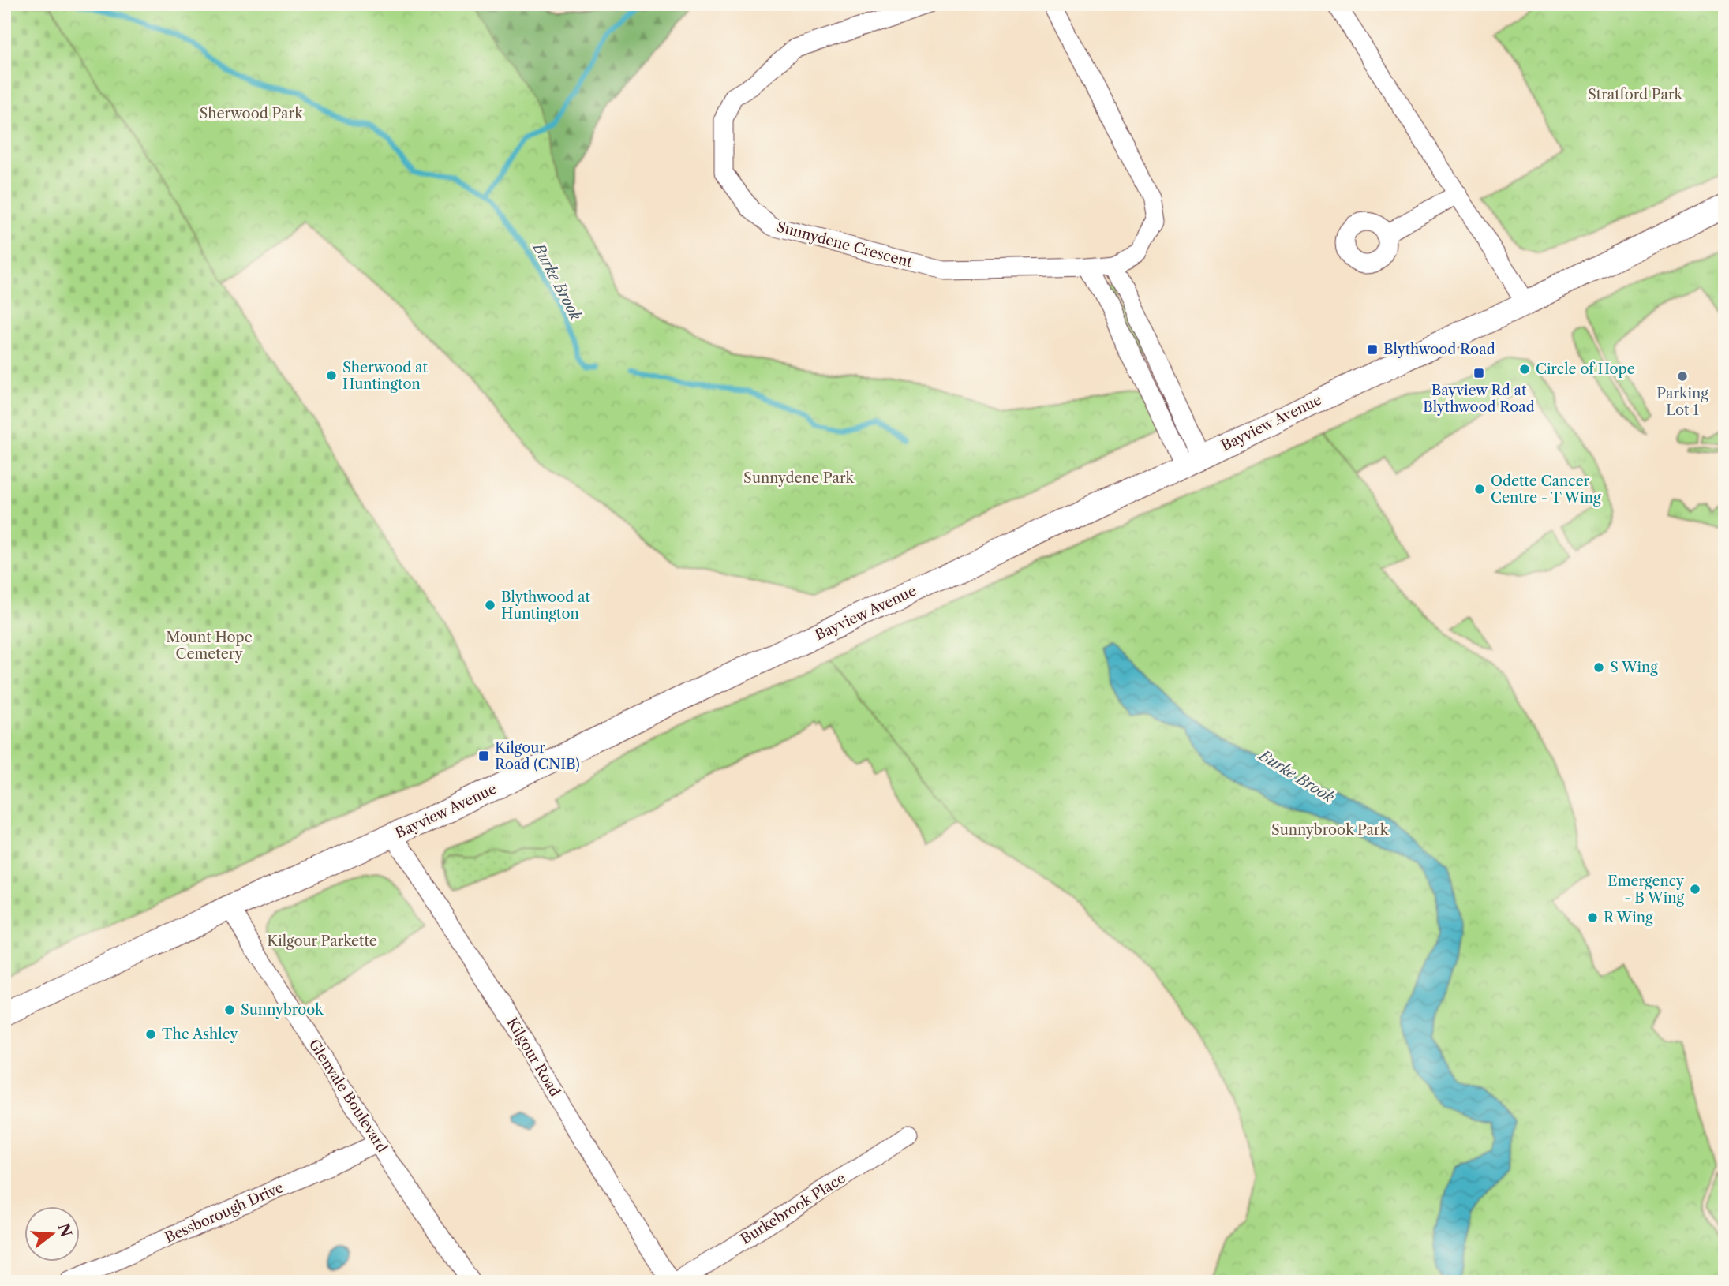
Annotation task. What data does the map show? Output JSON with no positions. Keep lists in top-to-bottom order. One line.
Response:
{"streets":{"main road":["Bayview Avenue"],"street":["Sunnydene Crescent","Kilgour Road","Glenvale Boulevard","Burkebrook Place","Bessborough Drive"]},"crossings":[["Bayview Avenue","Kilgour Road"],["Bayview Avenue","Glenvale Boulevard"],["Glenvale Boulevard","Bessborough Drive"]],"water":["Burke Brook"],"parks":["Stratford Park","Sherwood Park","Sunnydene Park","Mount Hope Cemetery","Sunnybrook Park","Kilgour Parkette"],"places":{"transit":["Blythwood Road","Bayview Rd at Blythwood Road","Kilgour Road (CNIB)"],"other":["Circle of Hope","Sherwood at Huntington","Parking Lot 1","Odette Cancer Centre - T Wing","Blythwood at Huntington","S Wing","Emergency - B Wing","R Wing","Sunnybrook","The Ashley"]},"north":"right"}
